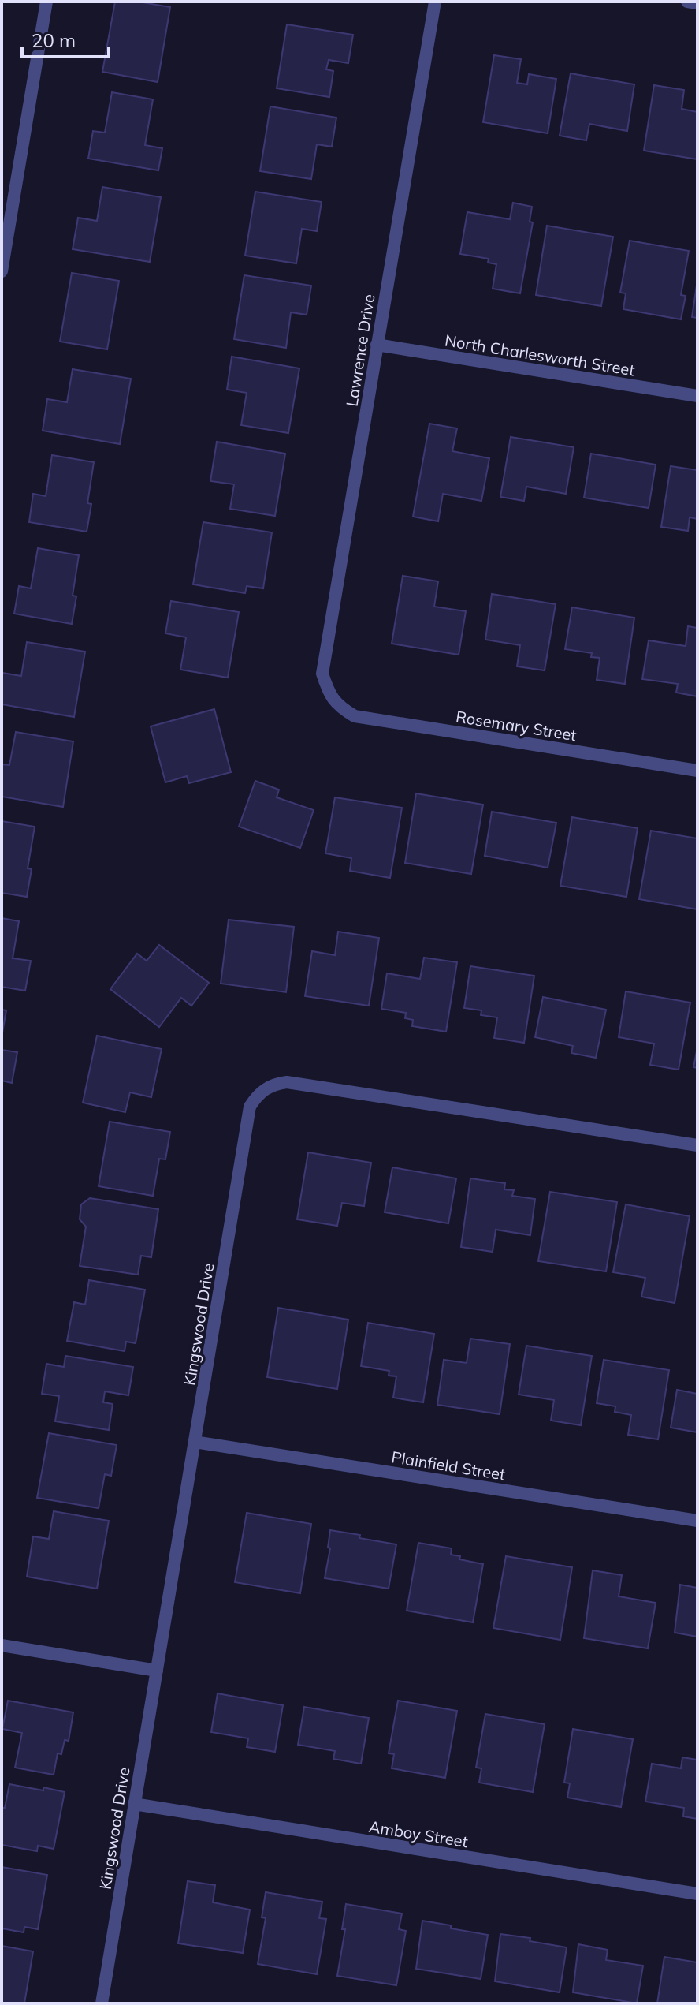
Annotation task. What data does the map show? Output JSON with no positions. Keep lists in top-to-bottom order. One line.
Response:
{"streets":{"street":["Lawrence Drive","North Charlesworth Street","Rosemary Street","Kingswood Drive","Plainfield Street","Amboy Street"]},"crossings":[["Lawrence Drive","North Charlesworth Street"],["Lawrence Drive","Rosemary Street"],["Kingswood Drive","Plainfield Street"],["Kingswood Drive","Amboy Street"]],"scale_bar":"20 m"}
